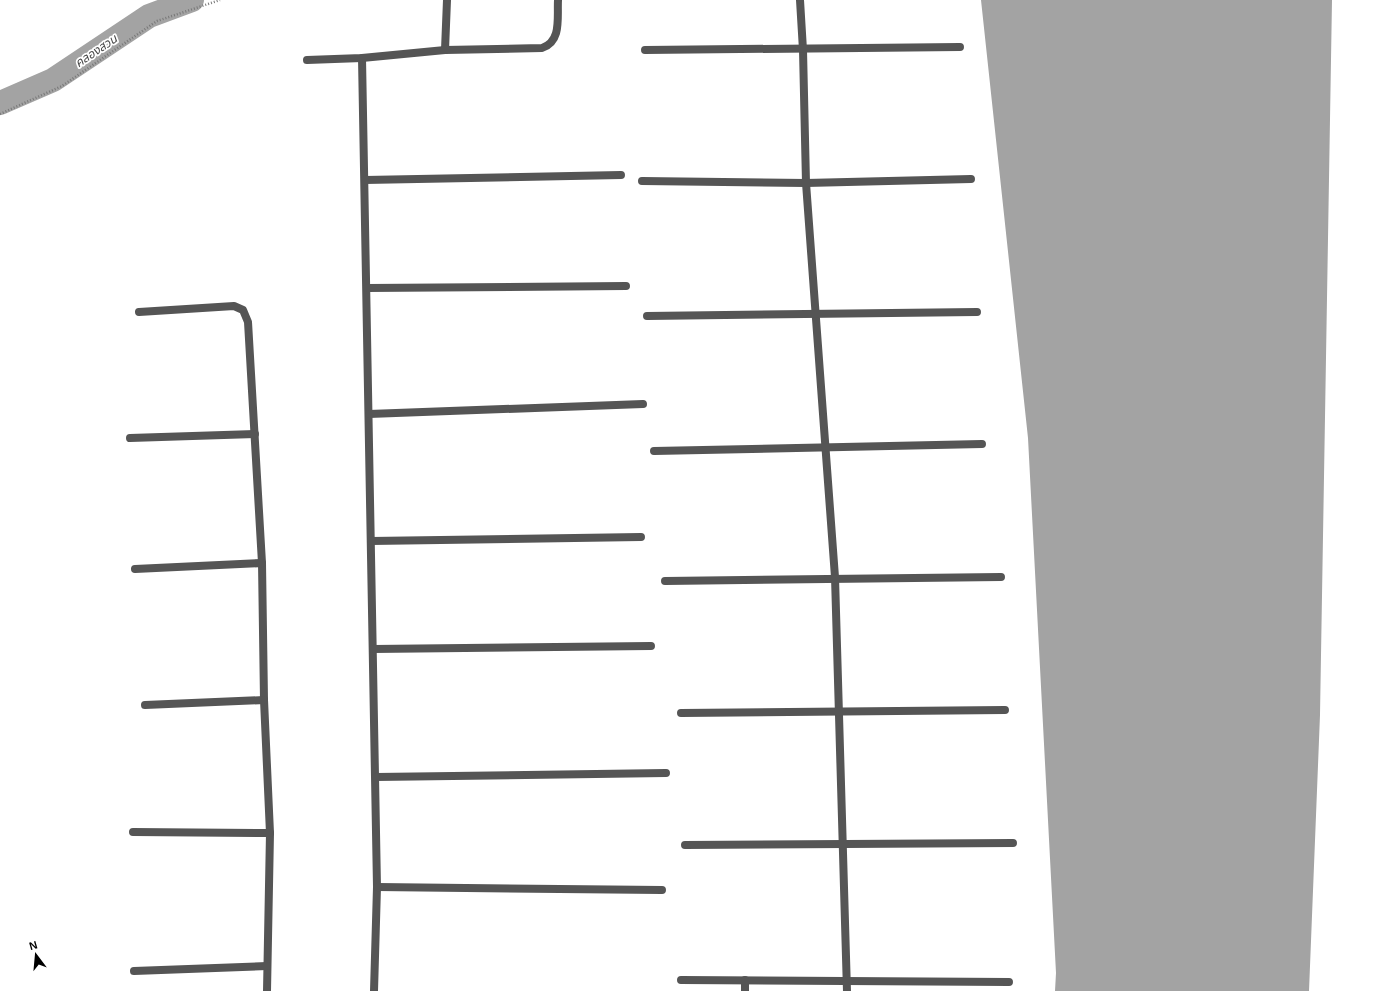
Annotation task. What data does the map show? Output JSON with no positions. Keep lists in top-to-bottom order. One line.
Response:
{"water":["คลองสวน"],"north":"top"}
